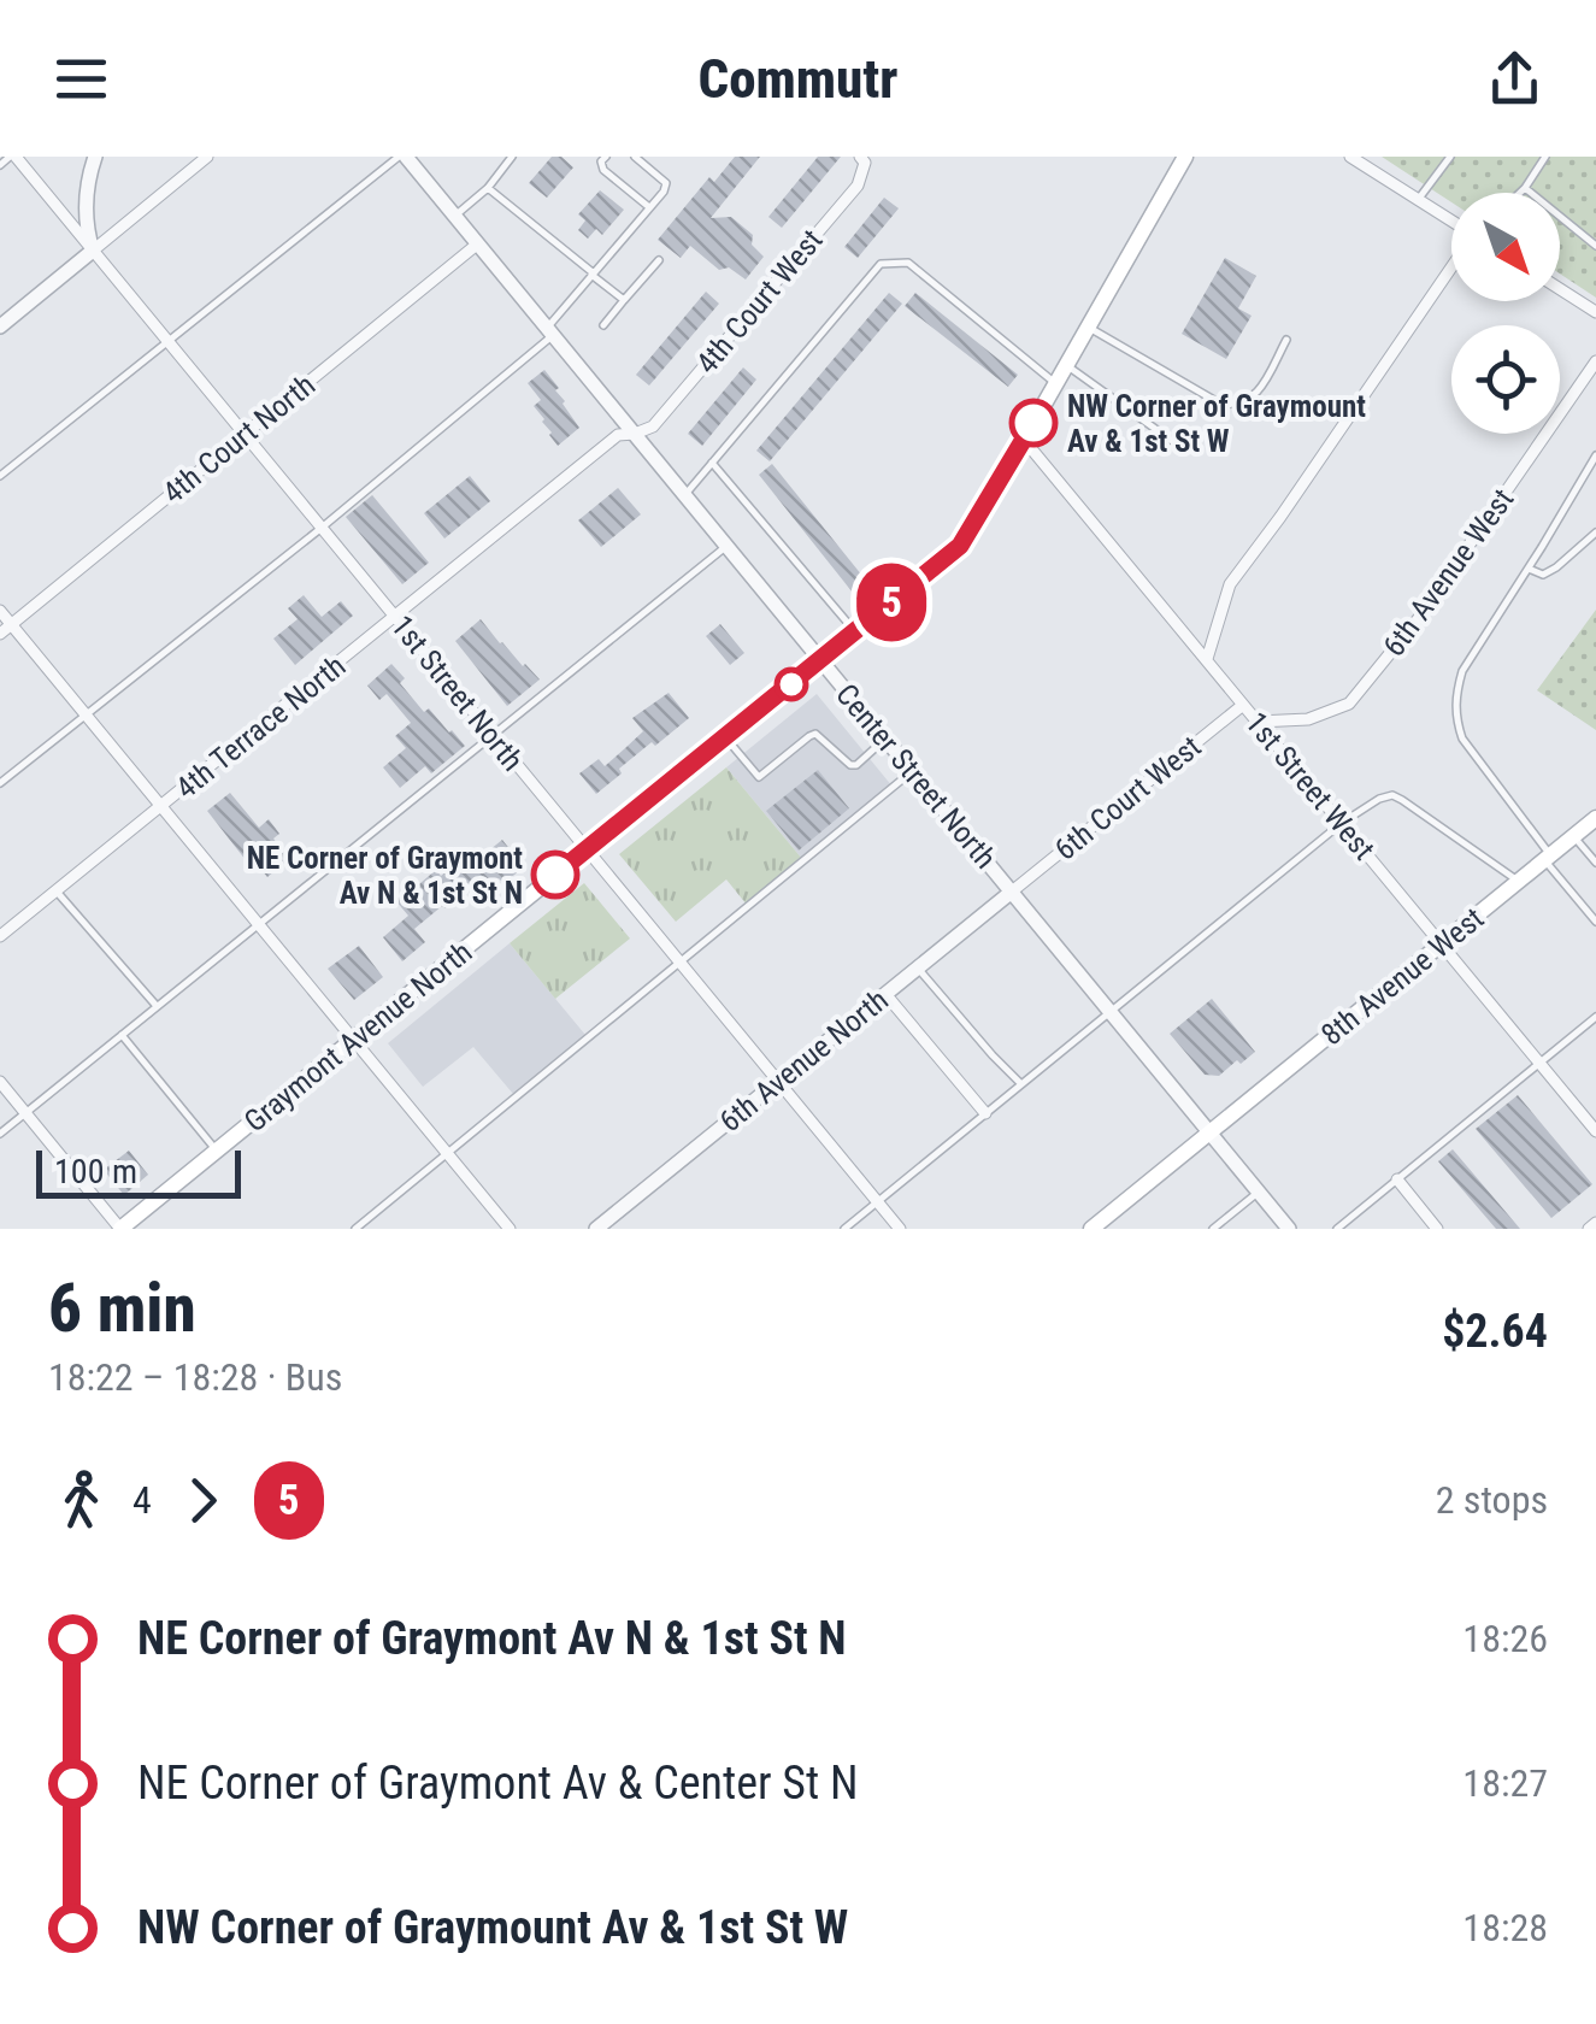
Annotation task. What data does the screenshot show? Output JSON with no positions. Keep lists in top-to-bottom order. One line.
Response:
{"streets":{"main road":["8th Avenue West","Graymont Avenue North"],"street":["4th Court West","4th Court North","6th Avenue West","1st Street North","4th Terrace North","Center Street North","1st Street West","6th Court West","6th Avenue North"]},"crossings":[["4th Court West","4th Terrace North"],["4th Court West","Center Street North"],["4th Court North","1st Street North"],["4th Court North","Center Street North"],["6th Avenue West","1st Street West"],["1st Street North","4th Terrace North"],["1st Street North","Graymont Avenue North"],["1st Street North","6th Avenue North"],["4th Terrace North","Center Street North"],["Center Street North","6th Court West"],["Center Street North","8th Avenue West"],["Center Street North","Graymont Avenue North"],["Center Street North","6th Avenue North"],["1st Street West","6th Court West"],["1st Street West","8th Avenue West"],["1st Street West","Graymont Avenue North"],["6th Court West","6th Avenue North"]],"places":["NW Corner of Graymount Av & 1st St W","NE Corner of Graymont Av N & 1st St N"],"lines":["bus line 5"],"scale_bar":"100 m","north":"bottom right","page":{"header":"Commutr","on_map":"5","scale":"100 m","heading":["6 min","18:22 – 18:28 · Bus","$2.64"],"legs":["4","5","2 stops"],"list":[{"name":"NE Corner of Graymont Av N & 1st St N","value":"18:26"},{"name":"NE Corner of Graymont Av & Center St N","value":"18:27"},{"name":"NW Corner of Graymount Av & 1st St W","value":"18:28"}]}}
